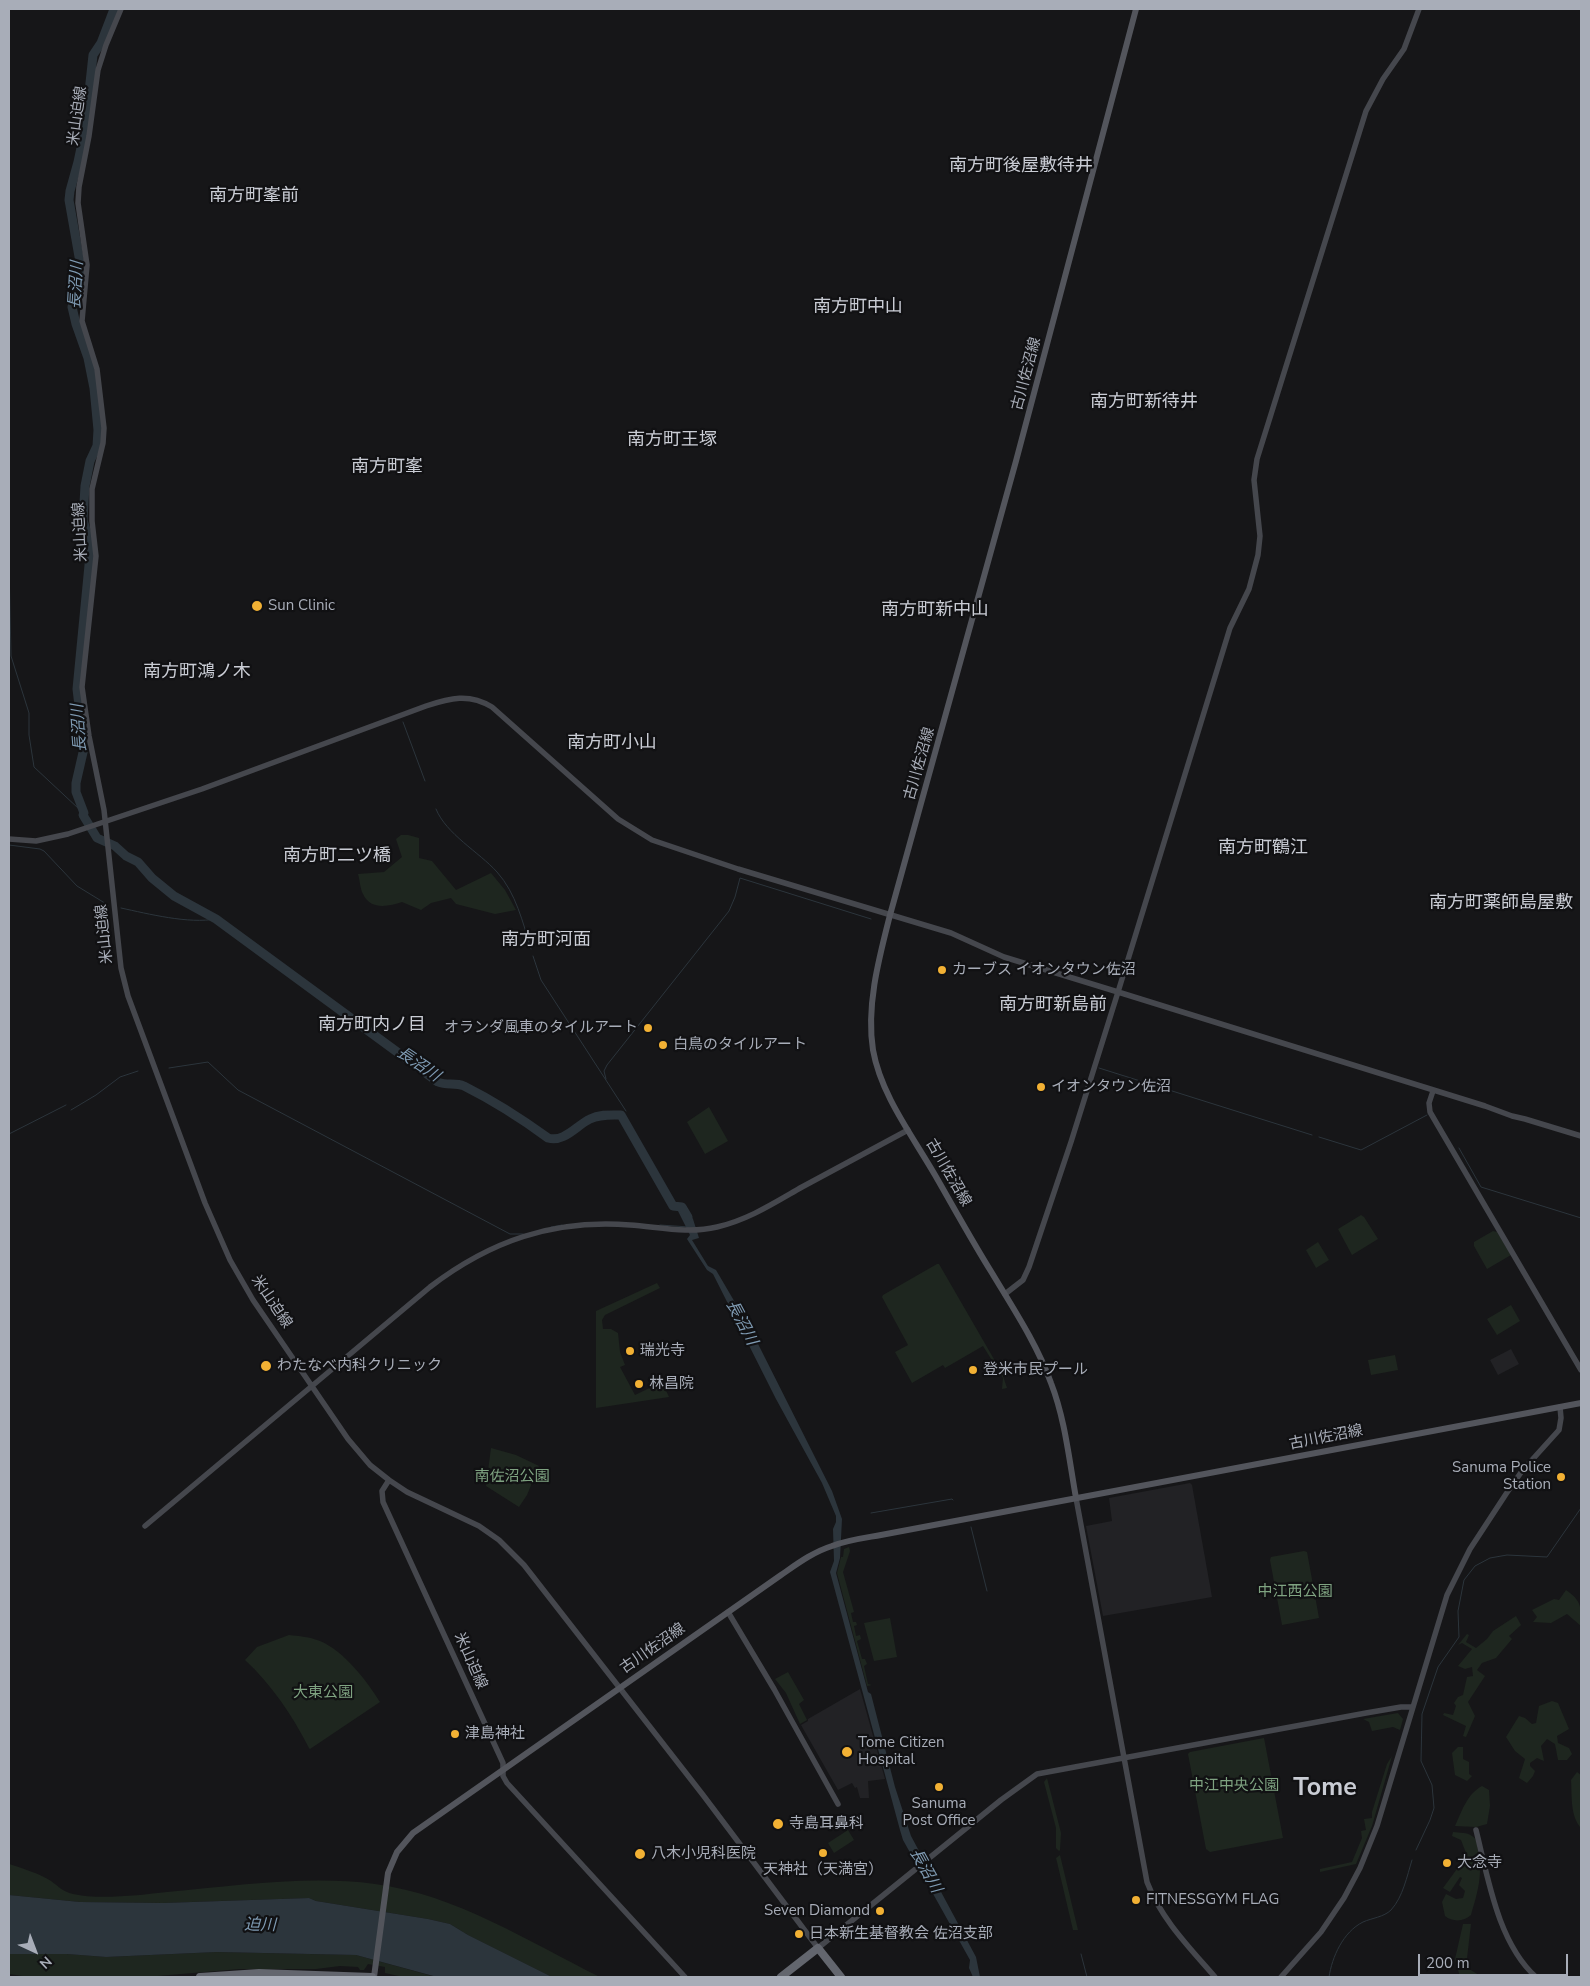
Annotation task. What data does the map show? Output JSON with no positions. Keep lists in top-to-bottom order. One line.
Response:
{"streets":{"main road":["古川佐沼線"],"street":["米山迫線"]},"crossings":[["米山迫線","古川佐沼線"]],"districts":["南方町後屋敷待井","南方町峯前","南方町中山","南方町新待井","南方町王塚","南方町峯","南方町新中山","南方町鴻ノ木","南方町小山","南方町鶴江","南方町二ツ橋","南方町薬師島屋敷","南方町河面","南方町新島前","南方町内ノ目","Tome"],"water":["長沼川","迫川"],"parks":["南佐沼公園","中江西公園","大東公園","中江中央公園"],"places":["Sun Clinic","カーブス イオンタウン佐沼","オランダ風車のタイルアート","白鳥のタイルアート","イオンタウン佐沼","瑞光寺","わたなべ内科クリニック","登米市民プール","林昌院","Sanuma Police Station","津島神社","Tome Citizen Hospital","Sanuma Post Office","寺島耳鼻科","天神社（天満宮）","八木小児科医院","大念寺","FITNESSGYM FLAG","Seven Diamond","日本新生基督教会 佐沼支部"],"scale_bar":"200 m","north":"bottom right"}
